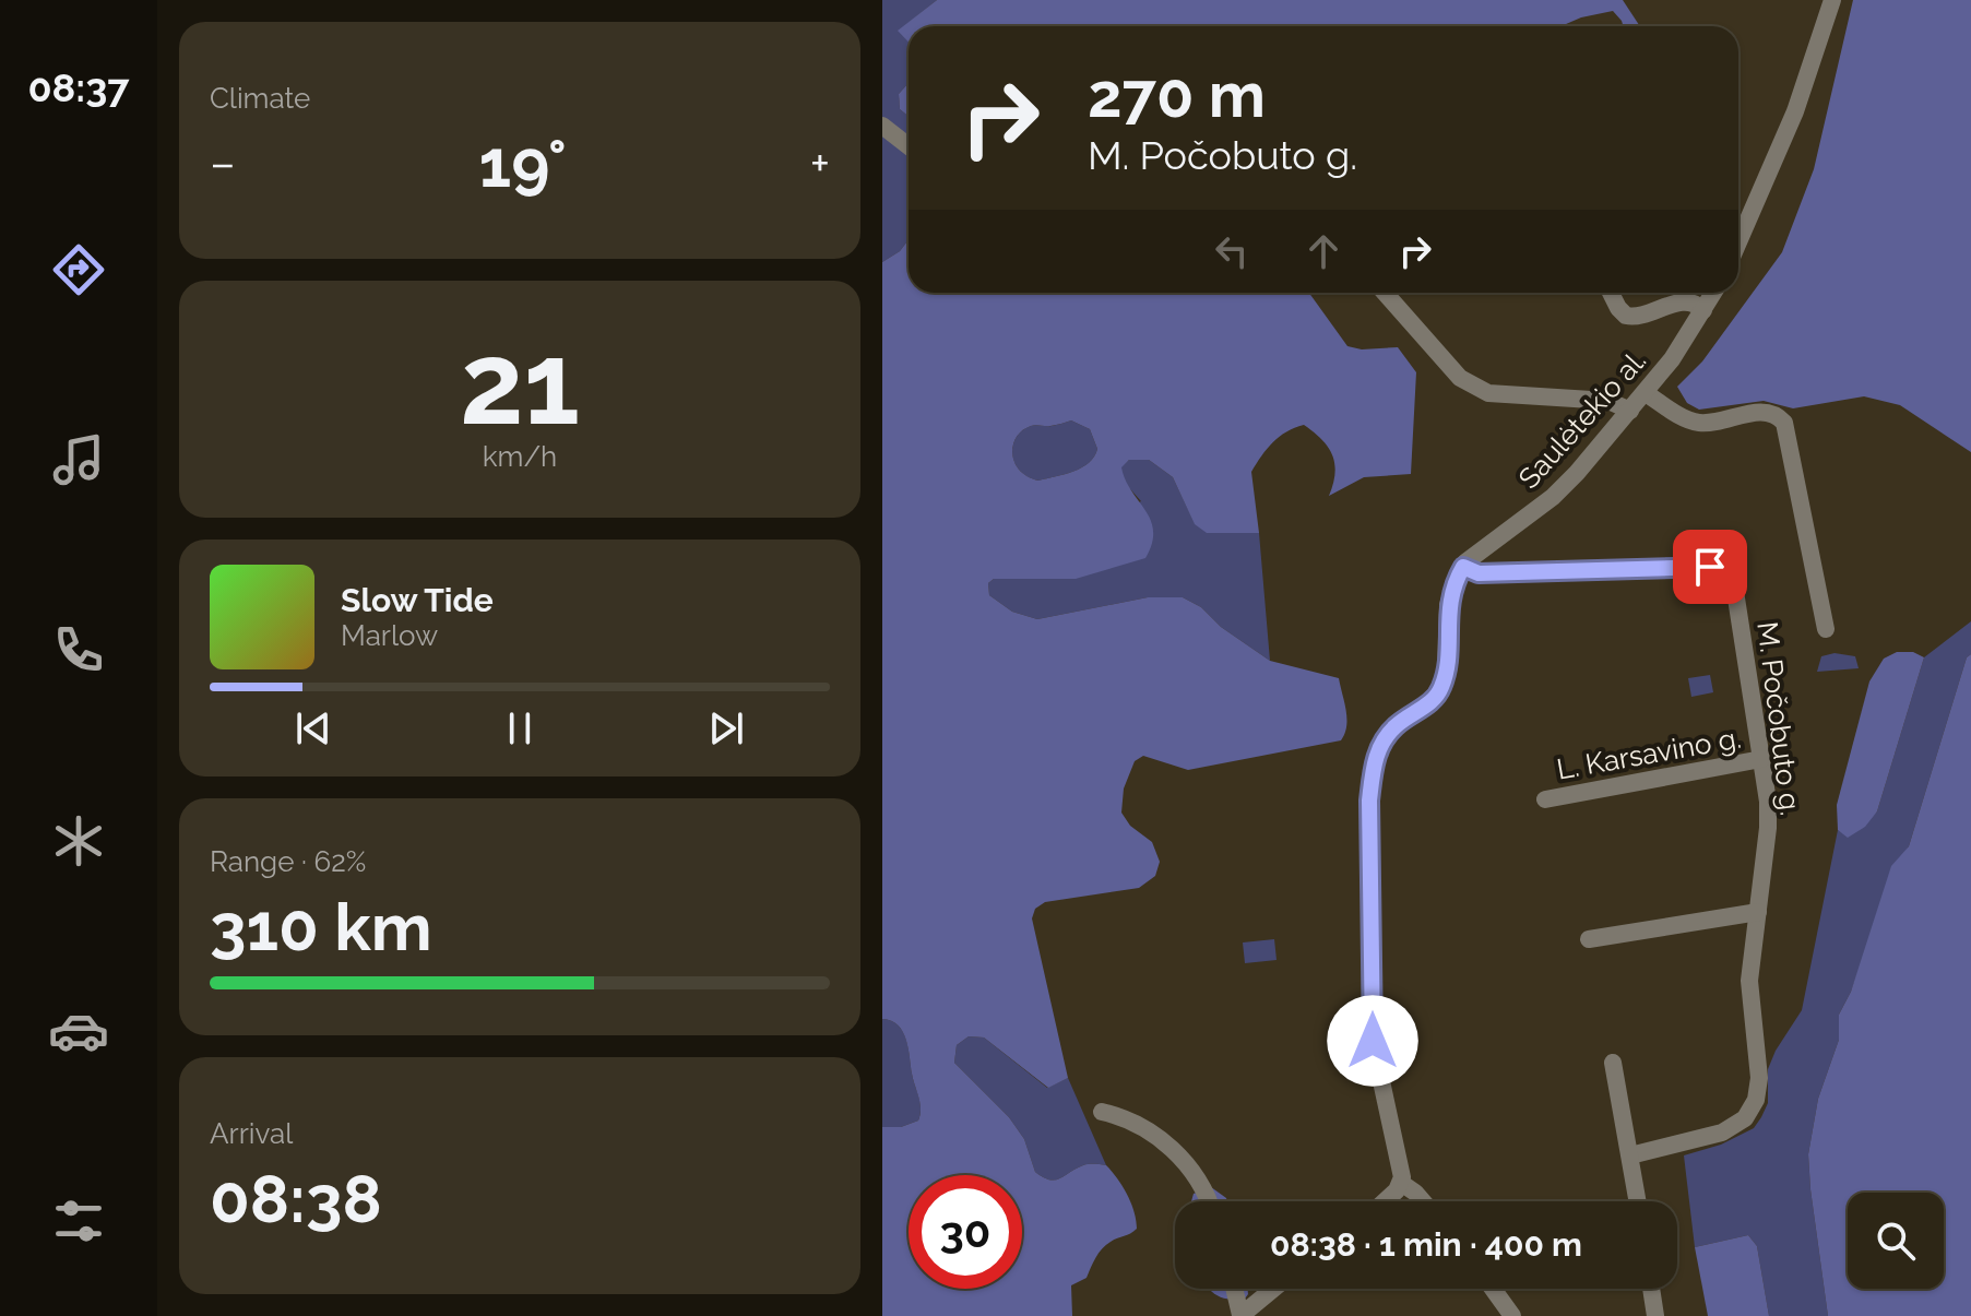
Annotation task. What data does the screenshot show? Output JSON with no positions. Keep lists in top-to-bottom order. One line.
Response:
{"streets":{"street":["Saulėtekio al.","M. Počobuto g.","L. Karsavino g."]},"crossings":[["Saulėtekio al.","M. Počobuto g."],["M. Počobuto g.","L. Karsavino g."]],"page":{"tabs":"08:37","tile":["Climate",["21","km/h"],["Range · 62%","310 km"],["Arrival","08:38"]],"turn":["270 m","M. Počobuto g."],"heat":["−","19°","+"],"song":["Slow Tide","Marlow"],"limit":"30","trip":"08:38 · 1 min · 400 m"}}
